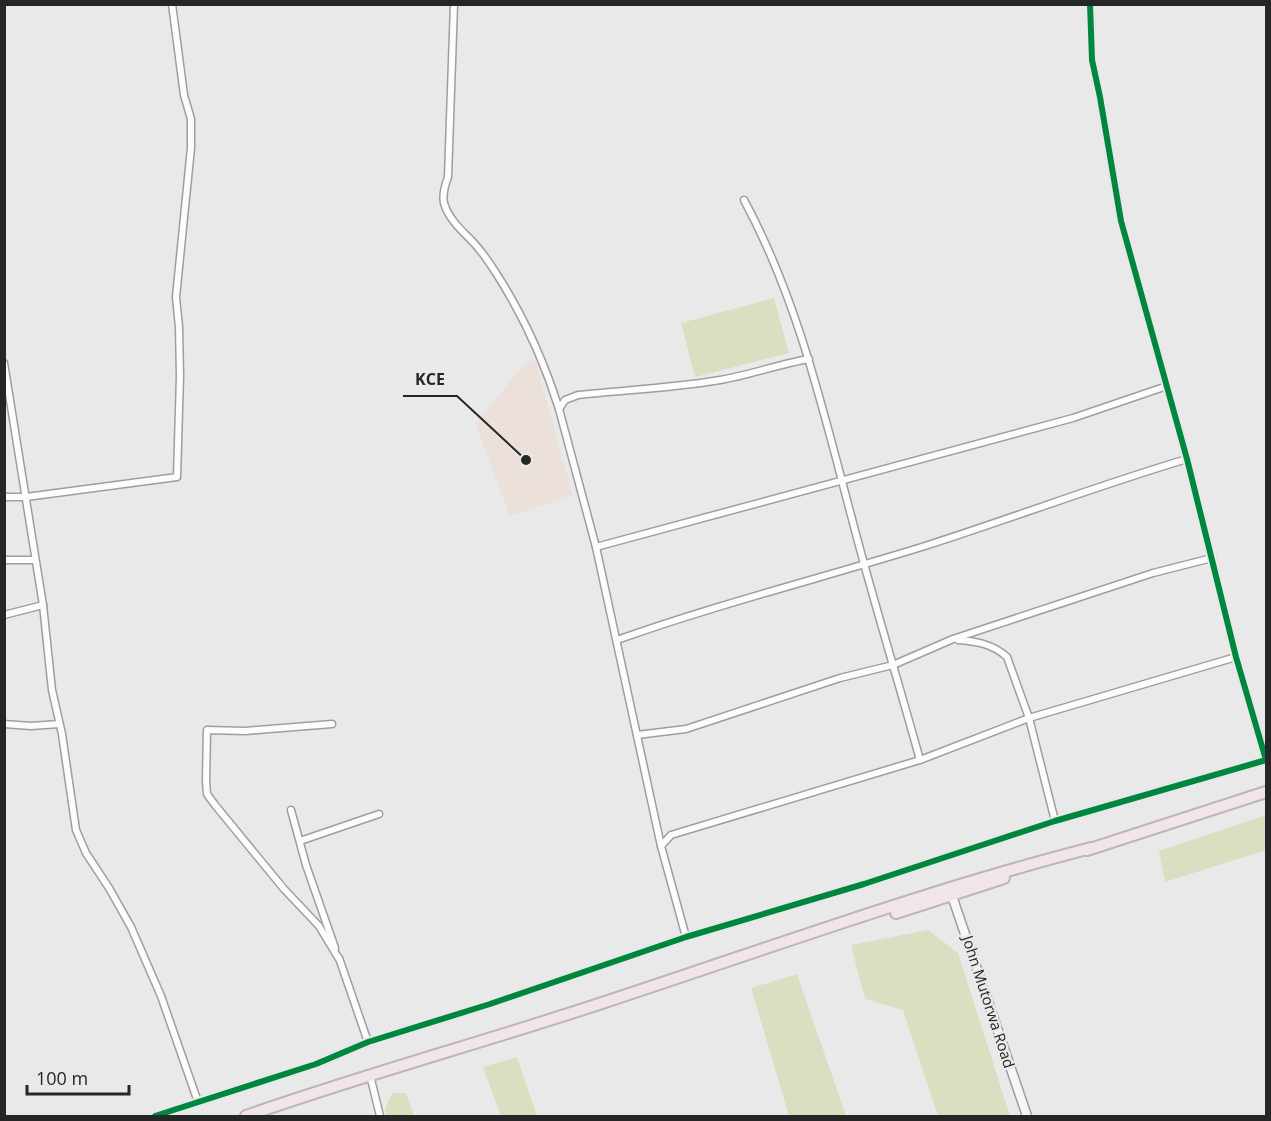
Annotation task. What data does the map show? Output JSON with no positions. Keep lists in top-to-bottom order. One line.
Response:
{"streets":{"street":["John Mutorwa Road"]},"places":["KCE"],"scale_bar":"100 m"}
